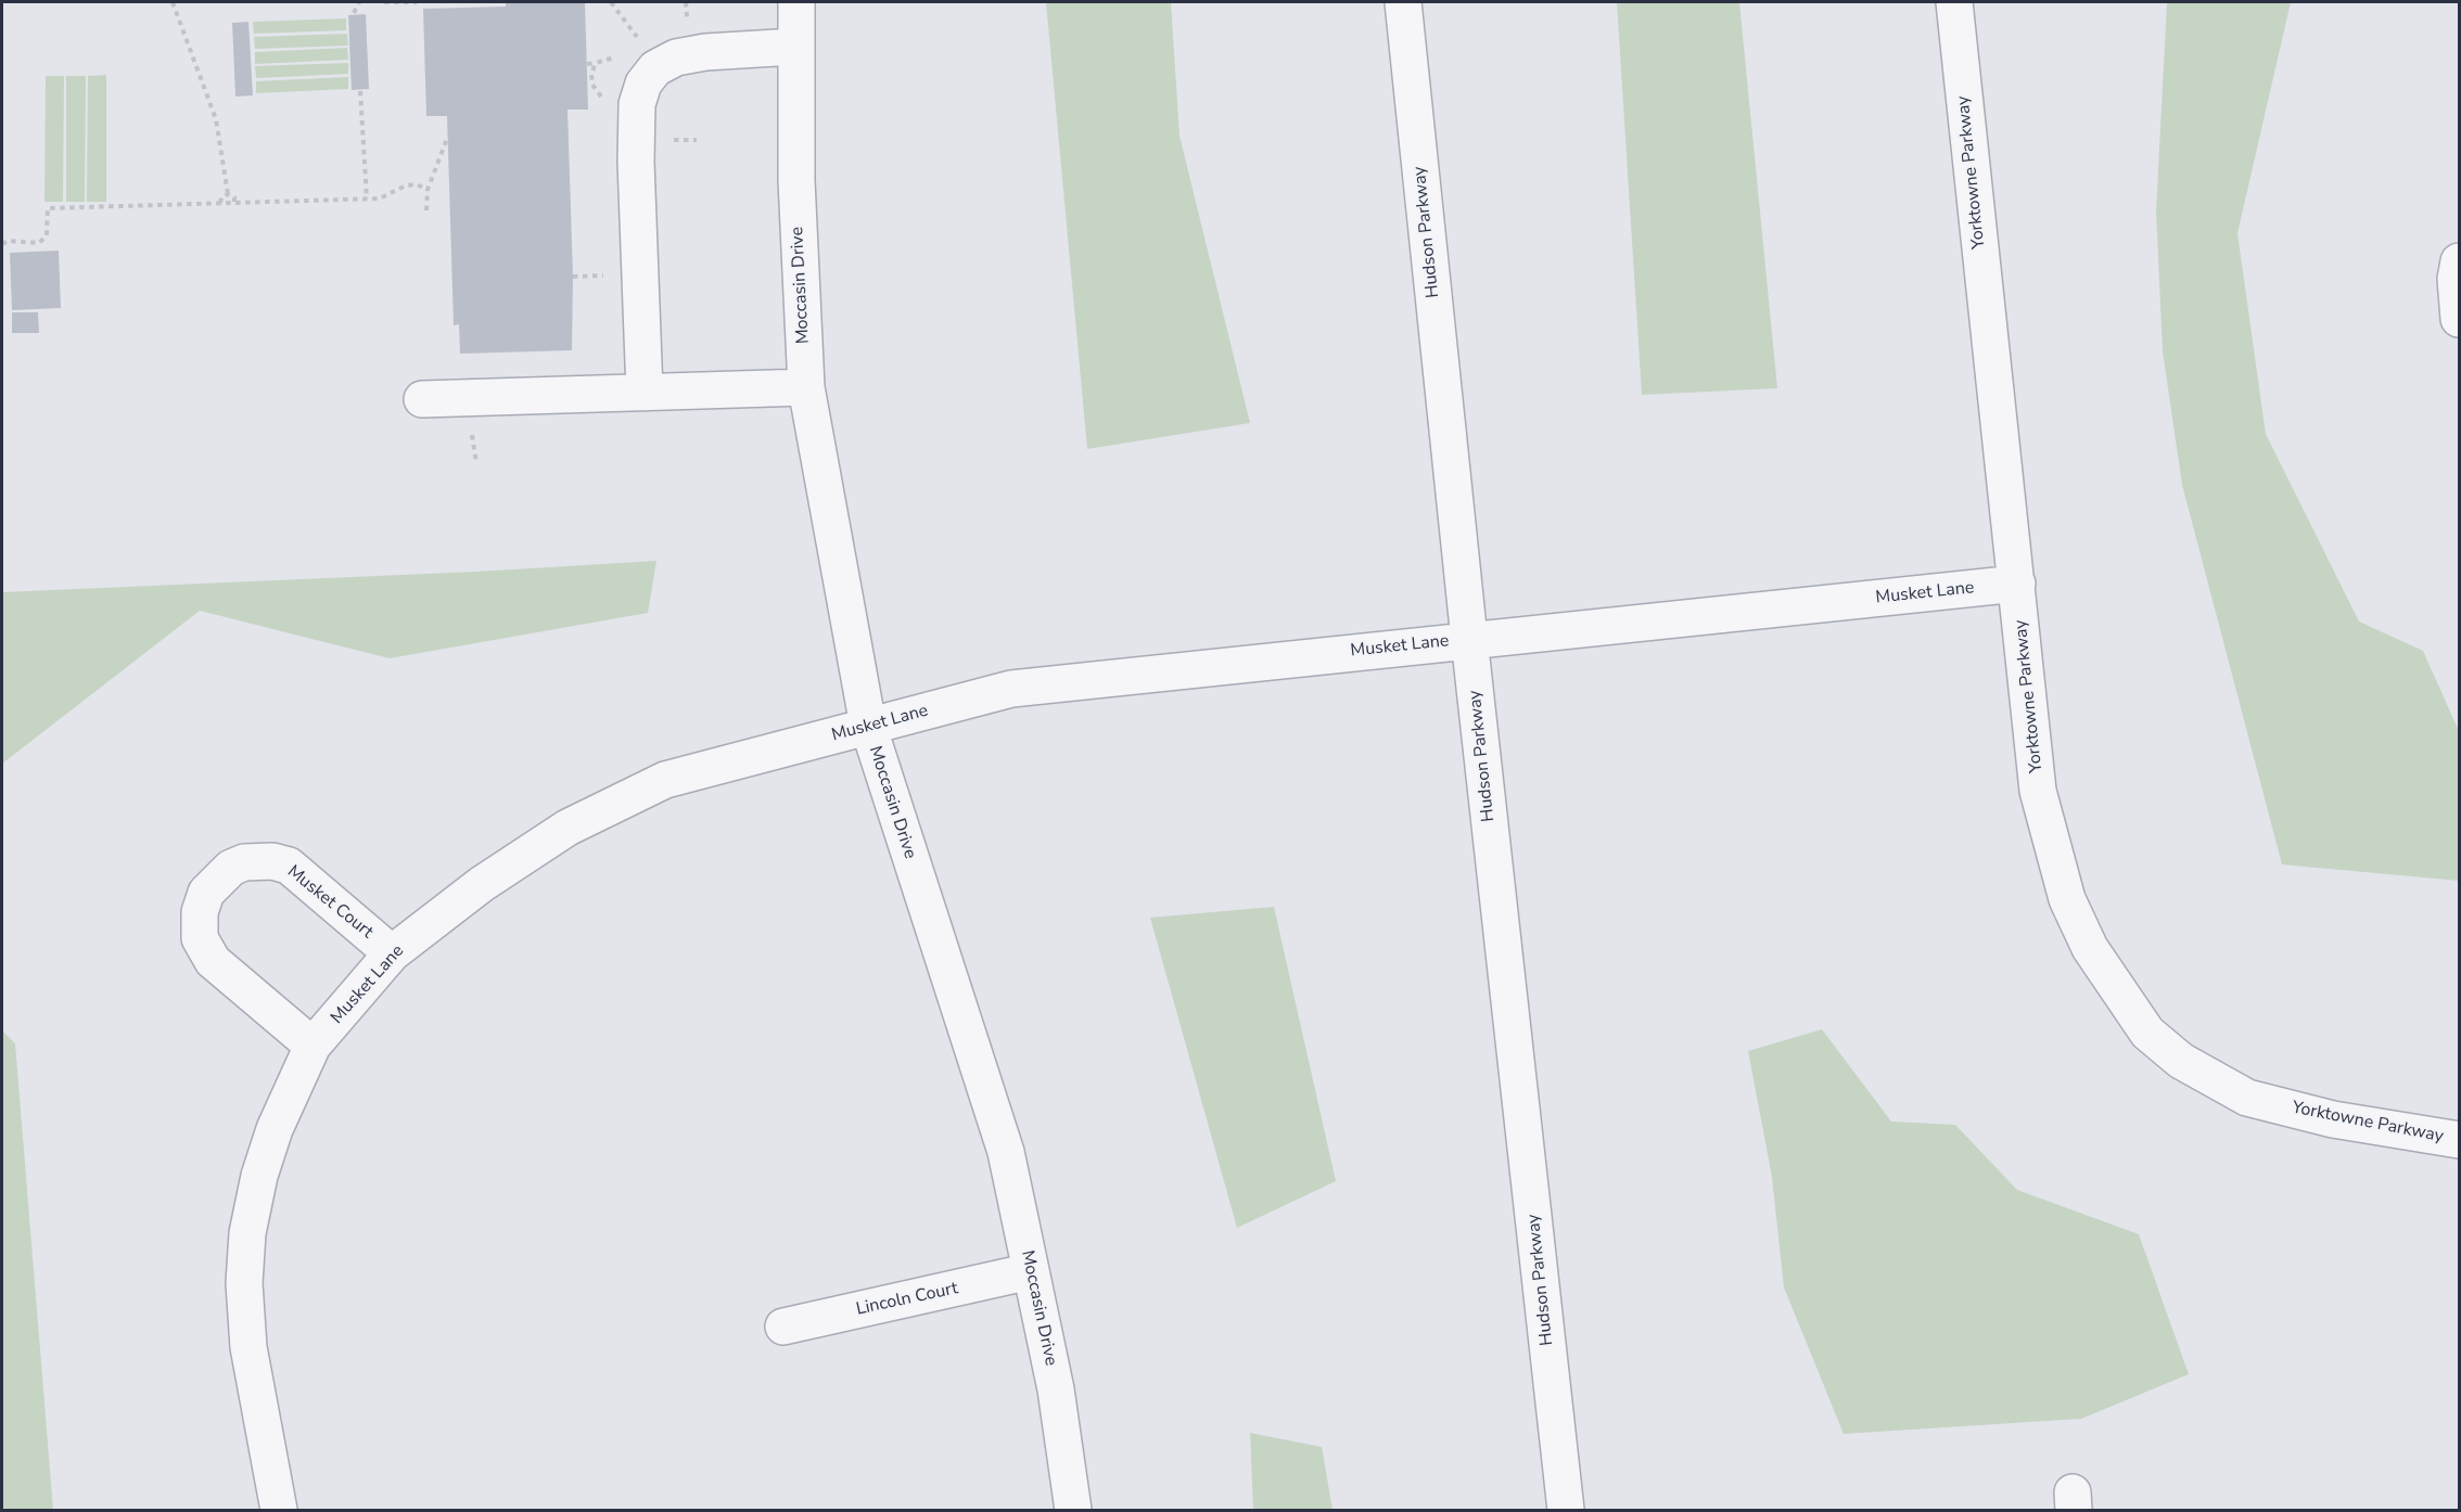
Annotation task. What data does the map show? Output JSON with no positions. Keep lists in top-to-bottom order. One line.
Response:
{"streets":{"street":["Yorktowne Parkway","Hudson Parkway","Moccasin Drive","Musket Lane","Musket Court","Lincoln Court"]},"crossings":[["Yorktowne Parkway","Musket Lane"],["Hudson Parkway","Musket Lane"],["Moccasin Drive","Musket Lane"],["Moccasin Drive","Lincoln Court"],["Musket Lane","Musket Court"]]}
